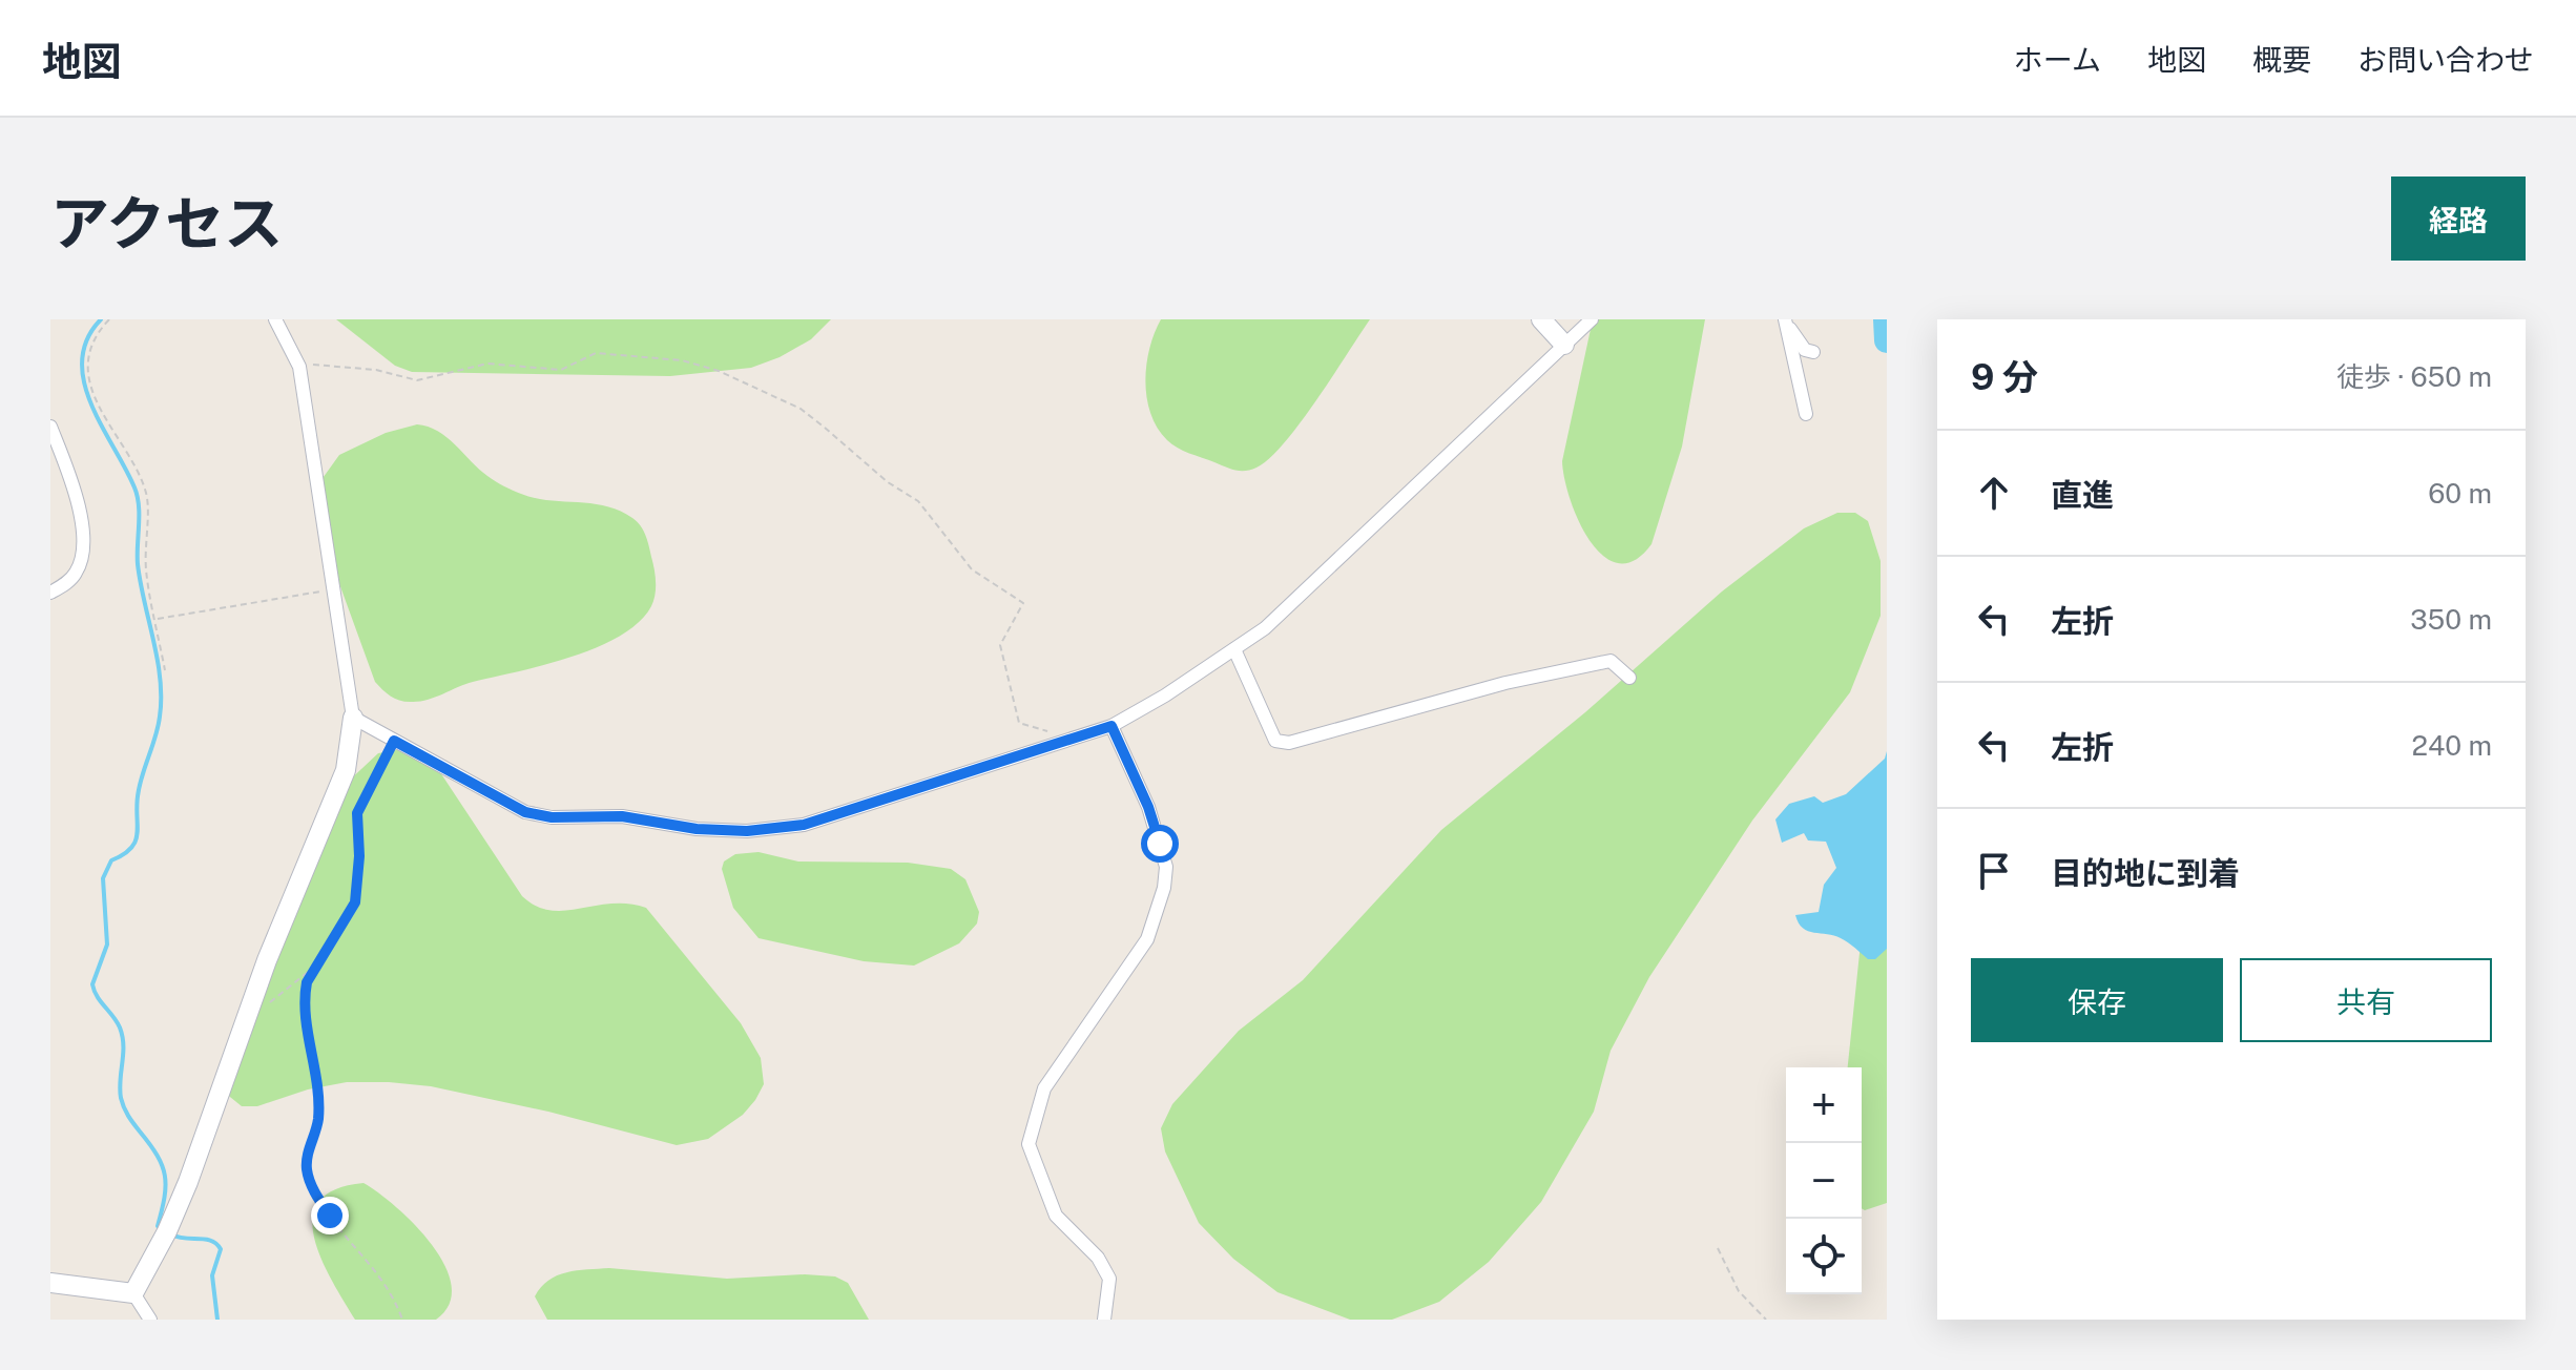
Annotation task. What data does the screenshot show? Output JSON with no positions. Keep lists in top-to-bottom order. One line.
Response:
{"page":{"header":"地図","nav":["ホーム","地図","概要","お問い合わせ"],"title":"アクセス","buttons":["経路",["保存","共有"]],"heading":["9 分","徒歩 · 650 m"],"list":[["直進","60 m"],["左折","350 m"],["左折","240 m"],"目的地に到着"],"map_buttons":["+","−"]}}
